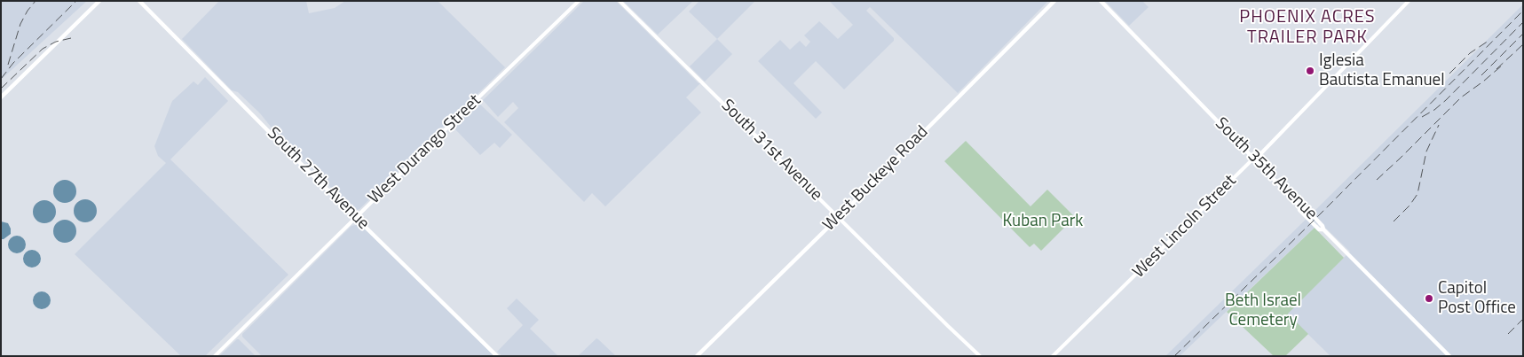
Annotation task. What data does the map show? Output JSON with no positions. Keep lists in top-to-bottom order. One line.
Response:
{"streets":{"main road":["South 35th Avenue","South 27th Avenue","West Buckeye Road"],"street":["West Durango Street","South 31st Avenue","West Lincoln Street"]},"crossings":[["West Durango Street","South 27th Avenue"],["South 31st Avenue","West Buckeye Road"],["South 35th Avenue","West Lincoln Street"]],"districts":["PHOENIX ACRES TRAILER PARK"],"parks":["Kuban Park","Beth Israel Cemetery"],"places":["Iglesia Bautista Emanuel","Capitol Post Office"]}
